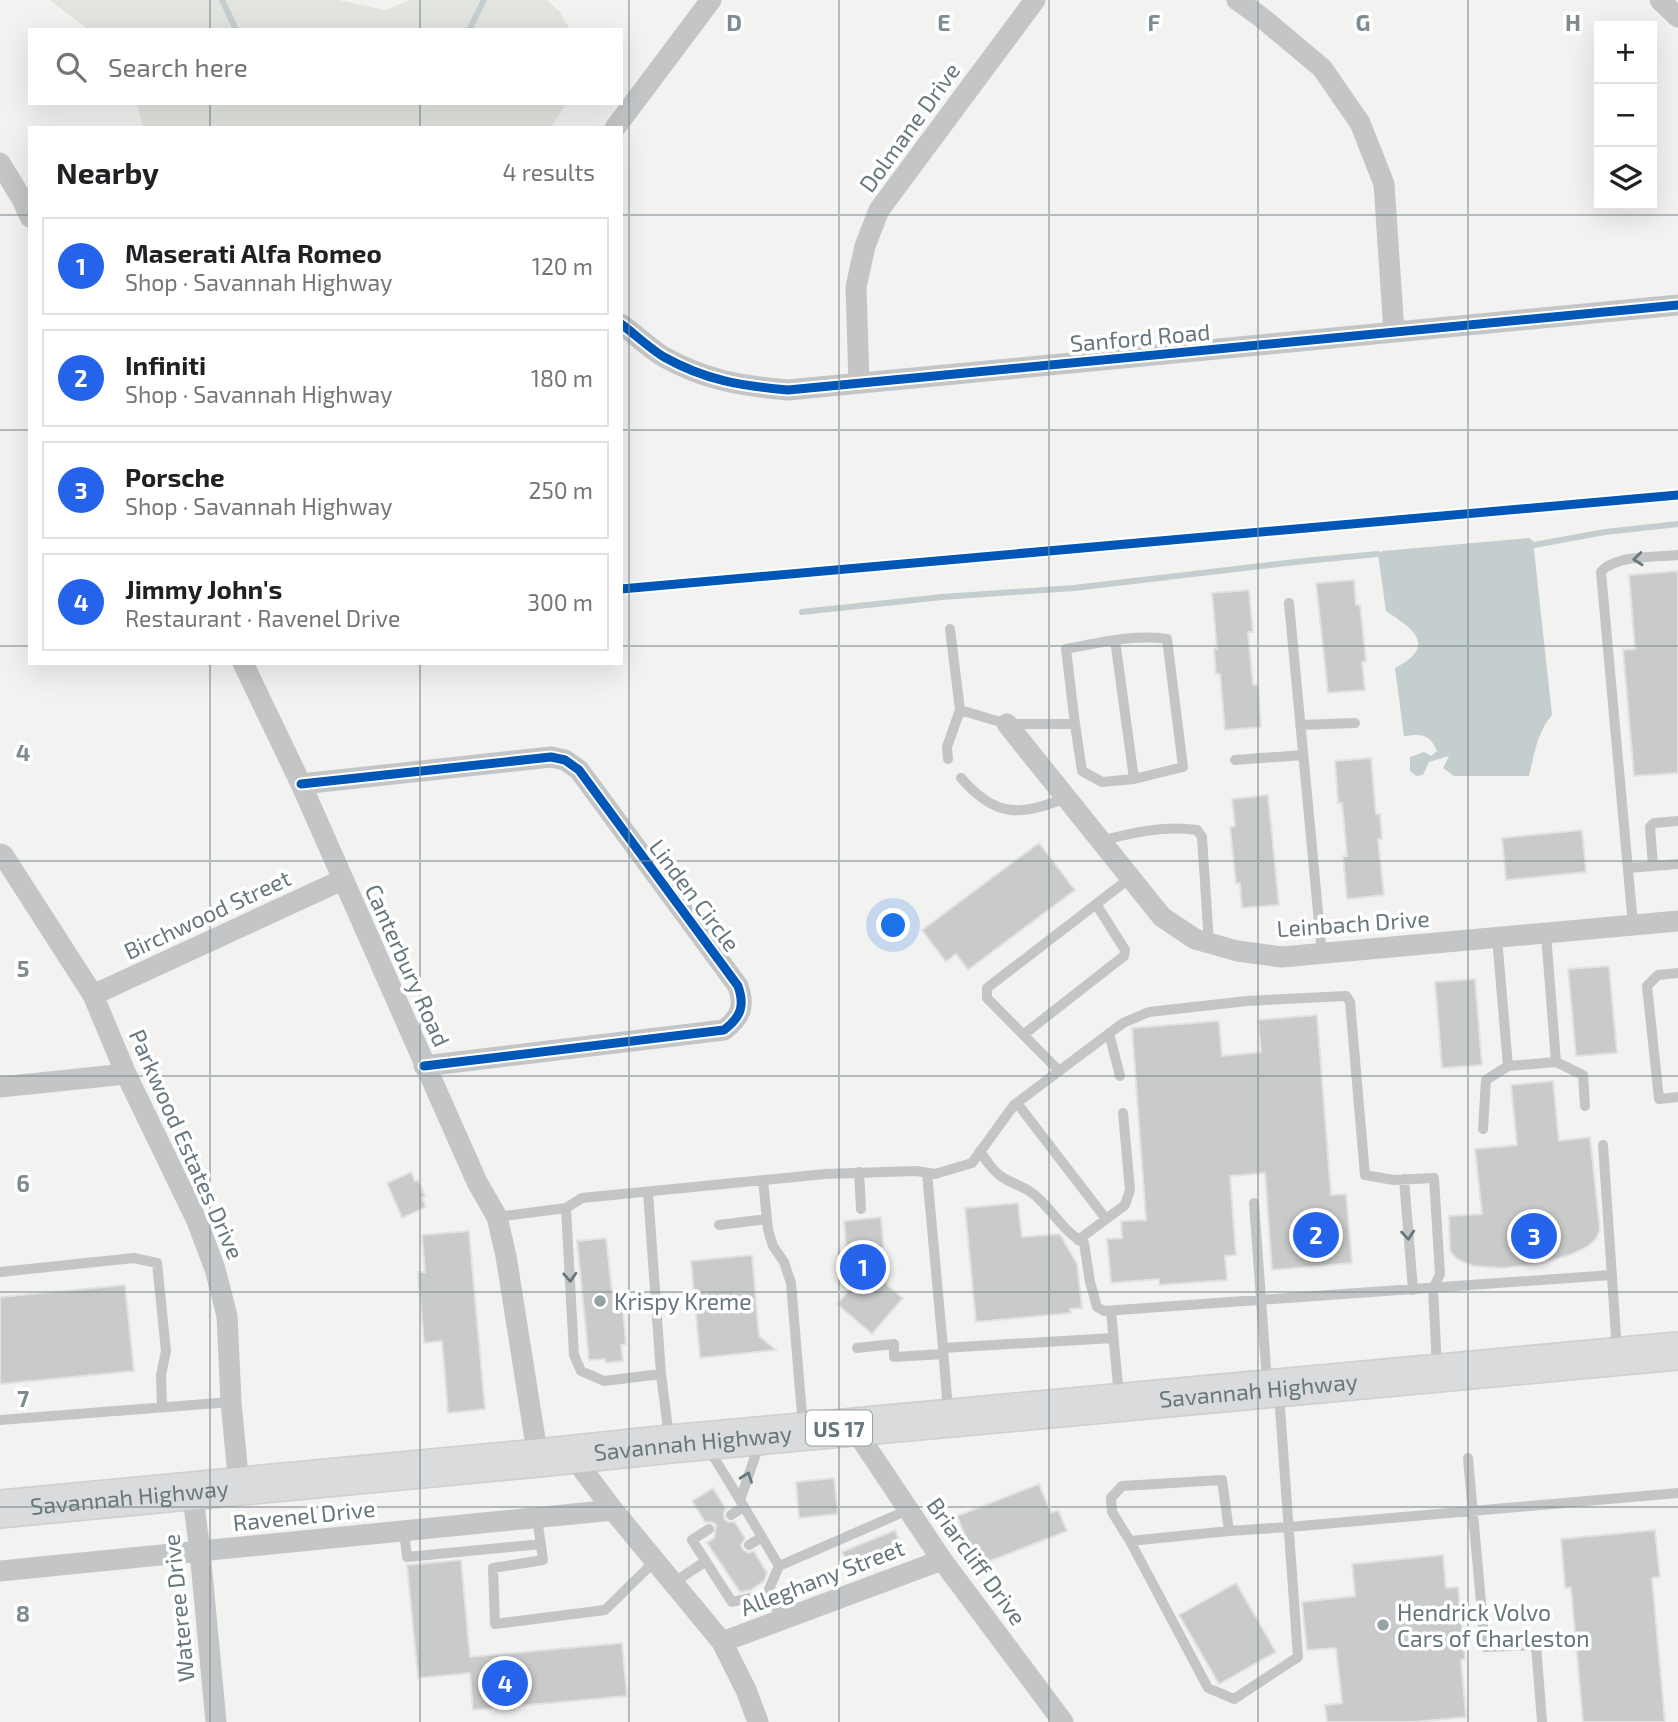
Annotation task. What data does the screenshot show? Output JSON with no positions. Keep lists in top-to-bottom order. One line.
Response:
{"streets":{"highway":["Savannah Highway","US 17"],"street":["Dolmane Drive","Sanford Road","Linden Circle","Birchwood Street","Leinbach Drive","Canterbury Road","Parkwood Estates Drive","Ravenel Drive","Briarcliff Drive","Alleghany Street","Wateree Drive"]},"crossings":[["Dolmane Drive","Sanford Road"],["Linden Circle","Canterbury Road"],["Birchwood Street","Canterbury Road"],["Birchwood Street","Parkwood Estates Drive"],["Canterbury Road","Savannah Highway"],["Parkwood Estates Drive","Savannah Highway"],["Savannah Highway","Briarcliff Drive"],["Savannah Highway","Wateree Drive"],["Ravenel Drive","Wateree Drive"],["Briarcliff Drive","Alleghany Street"]],"places":["Krispy Kreme","Hendrick Volvo Cars of Charleston"],"page":{"map_buttons":["+","−"],"search":"Search here","heading":["Nearby","4 results"],"list":[{"mark":"1","name":"Maserati Alfa Romeo","note":"Shop · Savannah Highway","value":"120 m"},{"mark":"2","name":"Infiniti","note":"Shop · Savannah Highway","value":"180 m"},{"mark":"3","name":"Porsche","note":"Shop · Savannah Highway","value":"250 m"},{"mark":"4","name":"Jimmy John's","note":"Restaurant · Ravenel Drive","value":"300 m"}],"pins":["2","3","1","4"]},"grid":{"columns":["D","E","F","G","H"],"rows":["4","5","6","7","8"]}}
